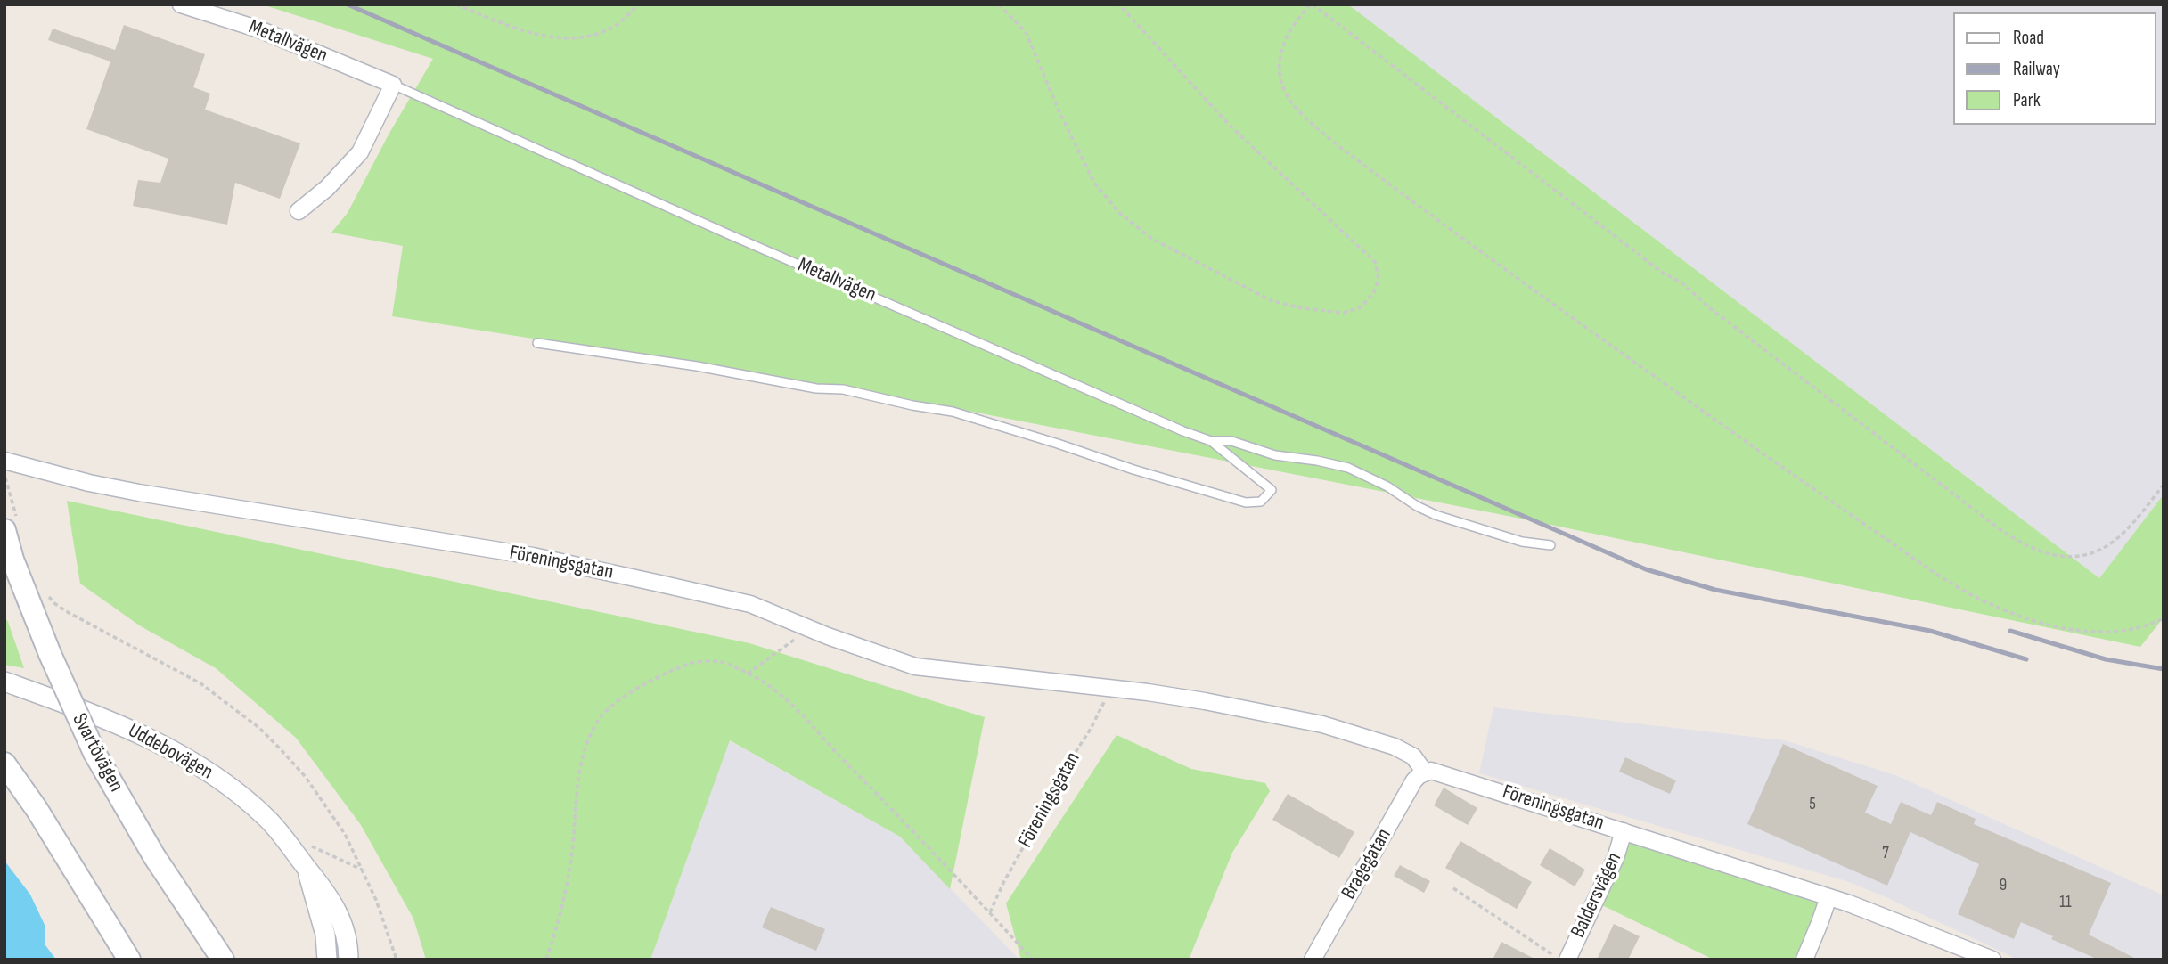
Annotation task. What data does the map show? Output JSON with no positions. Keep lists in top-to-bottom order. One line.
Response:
{"streets":{"main road":["Svartövägen"],"street":["Metallvägen","Föreningsgatan","Uddebovägen","Bragegatan","Baldersvägen"]},"crossings":[["Föreningsgatan","Bragegatan"],["Föreningsgatan","Baldersvägen"]],"house_numbers":["5","7","9","11"],"legend":["Road","Railway","Park"]}
